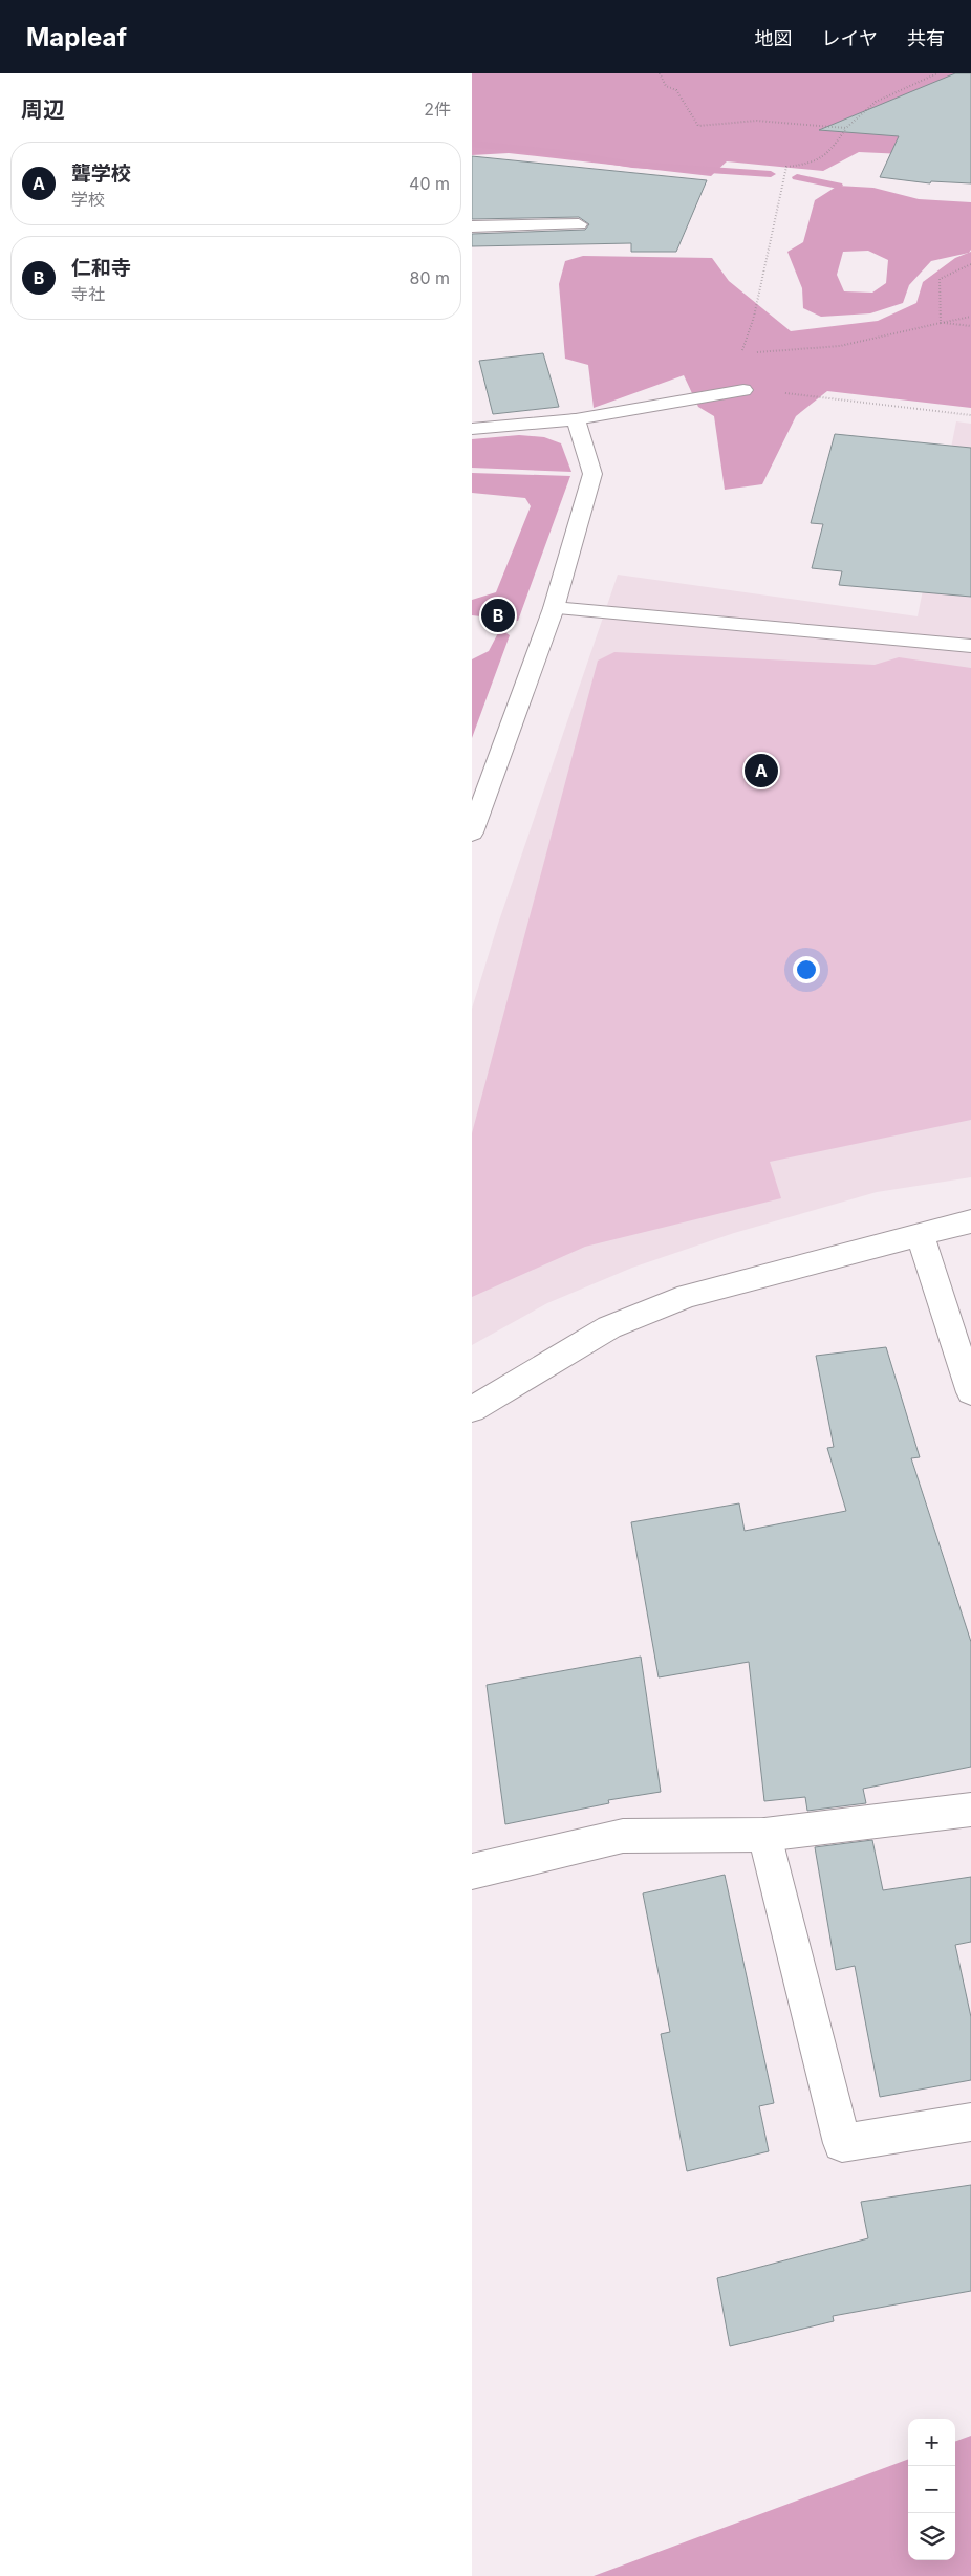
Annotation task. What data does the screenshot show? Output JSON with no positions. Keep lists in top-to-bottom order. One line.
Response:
{"page":{"header":"Mapleaf","nav":["地図","レイヤ","共有"],"heading":["周辺","2件"],"list":[{"mark":"A","name":"聾学校","note":"学校","value":"40 m"},{"mark":"B","name":"仁和寺","note":"寺社","value":"80 m"}],"pins":["B","A"],"map_buttons":["+","−"]}}
